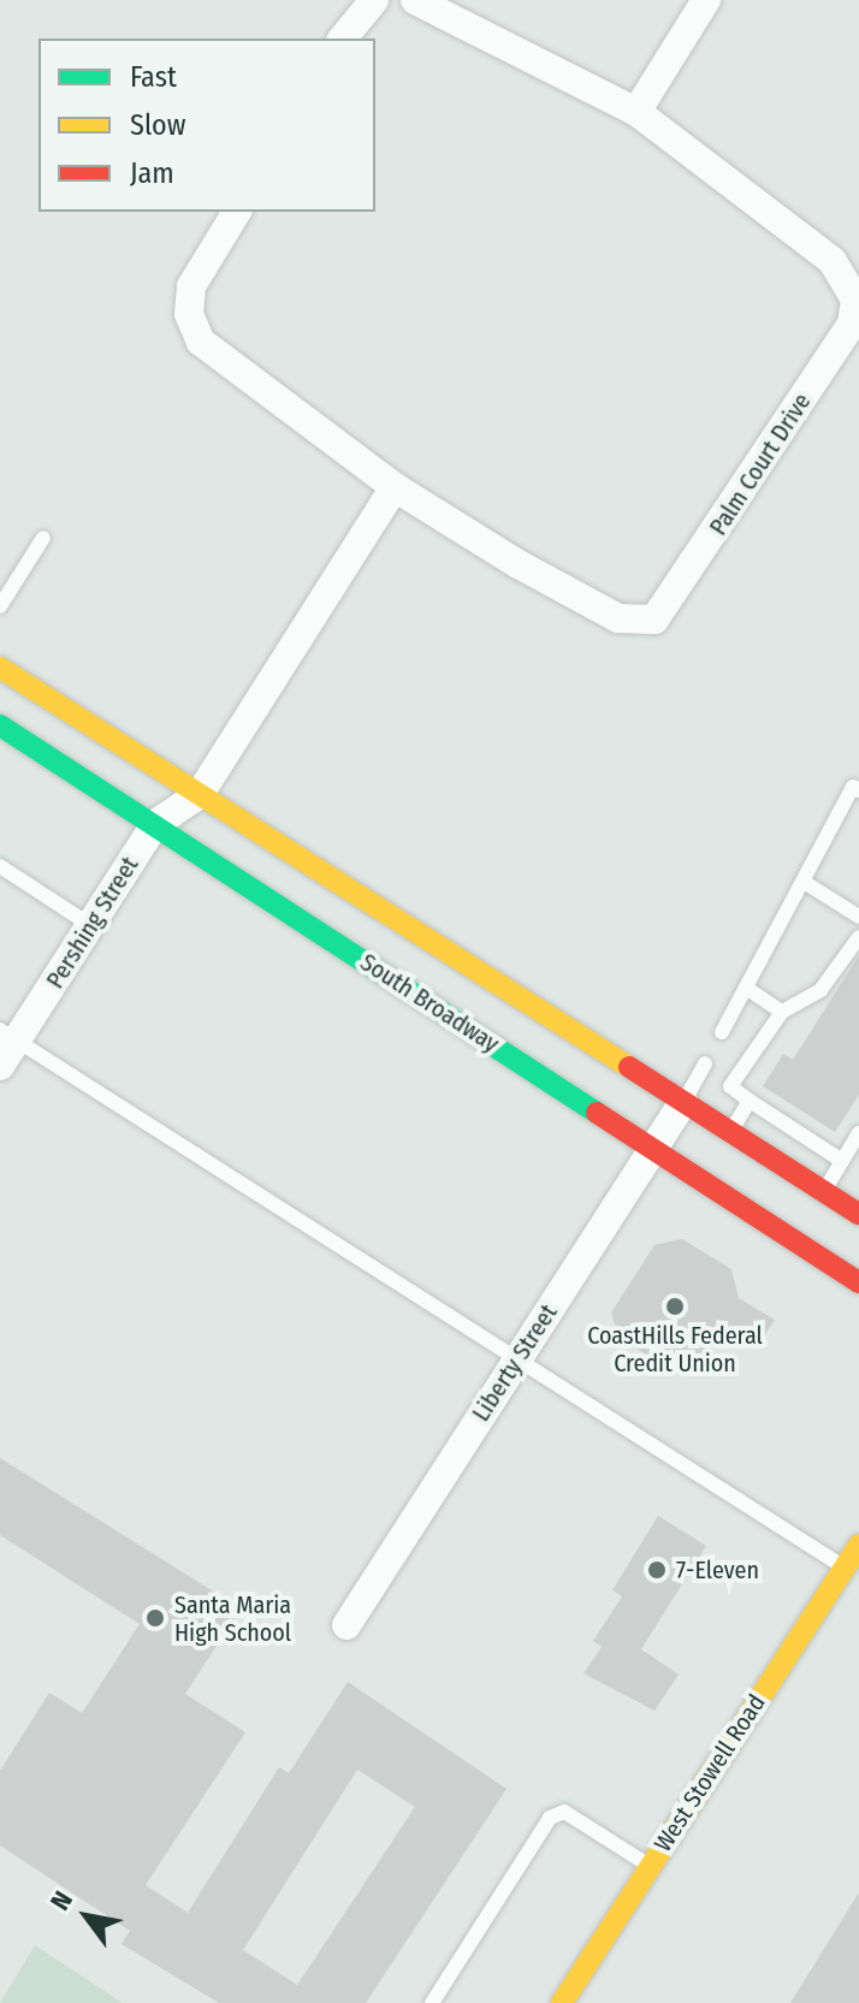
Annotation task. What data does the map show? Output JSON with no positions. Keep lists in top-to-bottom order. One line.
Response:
{"streets":{"main road":["South Broadway","West Stowell Road"],"street":["Palm Court Drive","Pershing Street","Liberty Street"]},"crossings":[["Pershing Street","South Broadway"],["South Broadway","Liberty Street"]],"places":["CoastHills Federal Credit Union","7-Eleven","Santa Maria High School"],"legend":["Fast","Slow","Jam"],"north":"top left"}
